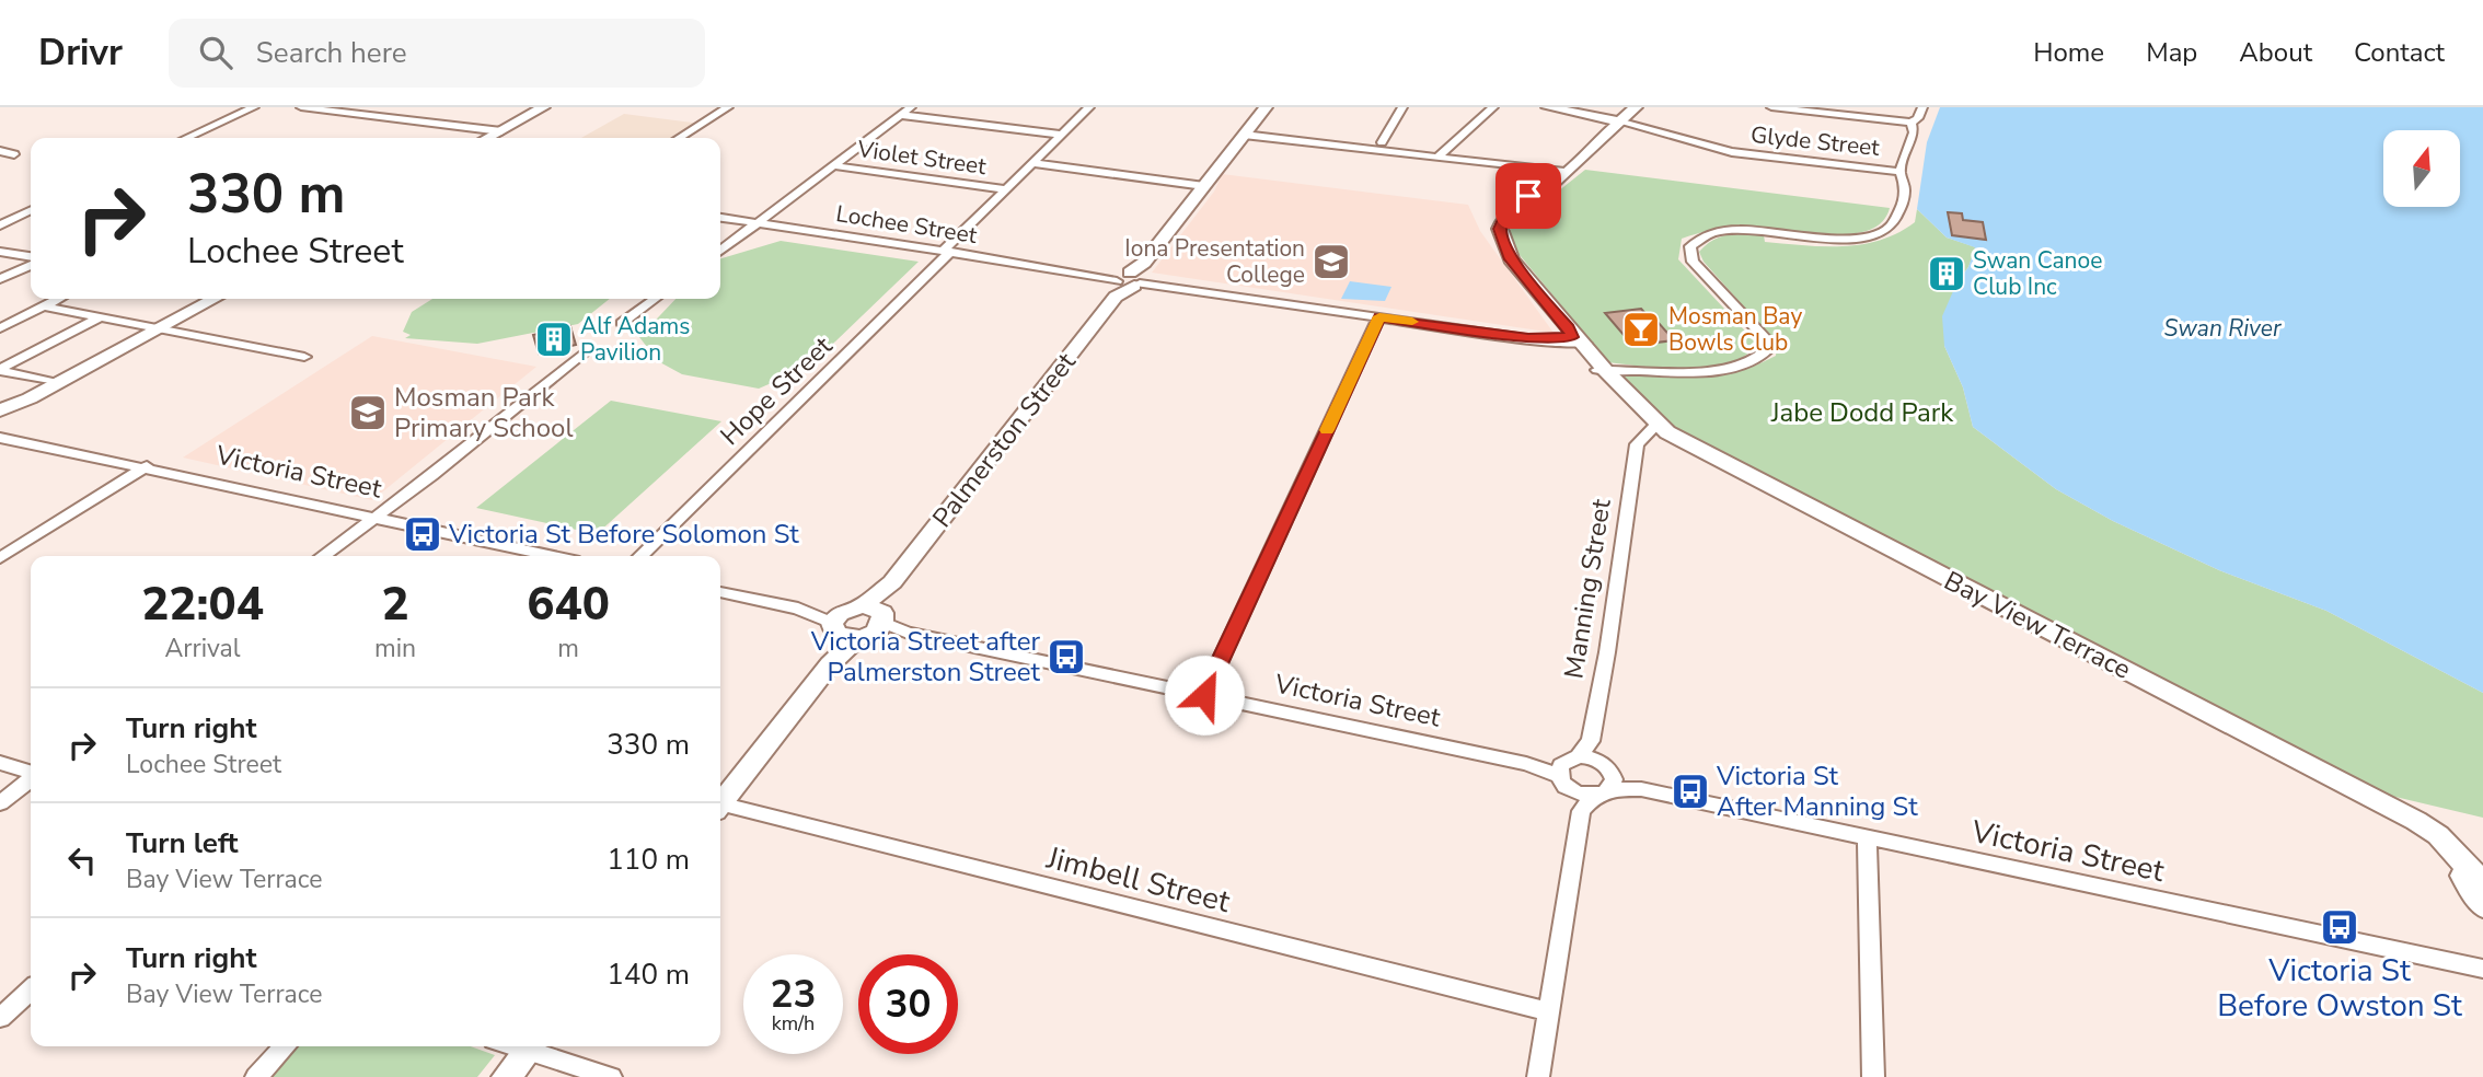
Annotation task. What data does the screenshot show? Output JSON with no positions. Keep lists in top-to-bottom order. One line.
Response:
{"streets":{"street":["Glyde Street","Violet Street","Lochee Street","Hope Street","Palmerston Street","Victoria Street","Manning Street","Bay View Terrace","Jimbell Street"]},"crossings":[["Glyde Street","Bay View Terrace"],["Violet Street","Hope Street"],["Lochee Street","Hope Street"],["Lochee Street","Palmerston Street"],["Lochee Street","Bay View Terrace"],["Palmerston Street","Victoria Street"],["Victoria Street","Manning Street"],["Manning Street","Bay View Terrace"]],"water":["Swan River"],"parks":["Jabe Dodd Park"],"places":{"school or university":["Iona Presentation College","Mosman Park Primary School"],"building":["Swan Canoe Club Inc","Alf Adams Pavilion"],"bar":["Mosman Bay Bowls Club"],"bus stop":["Victoria St Before Solomon St","Victoria Street after Palmerston Street","Victoria St After Manning St","Victoria St Before Owston St"]},"north":"top","page":{"header":"Drivr","search":"Search here","nav":["Home","Map","About","Contact"],"turn":["330 m","Lochee Street"],"eta":["22:04","Arrival","2","min","640","m"],"list":[{"name":"Turn right","note":"Lochee Street","value":"330 m"},{"name":"Turn left","note":"Bay View Terrace","value":"110 m"},{"name":"Turn right","note":"Bay View Terrace","value":"140 m"}],"speed":"23 km/h","limit":"30"}}
